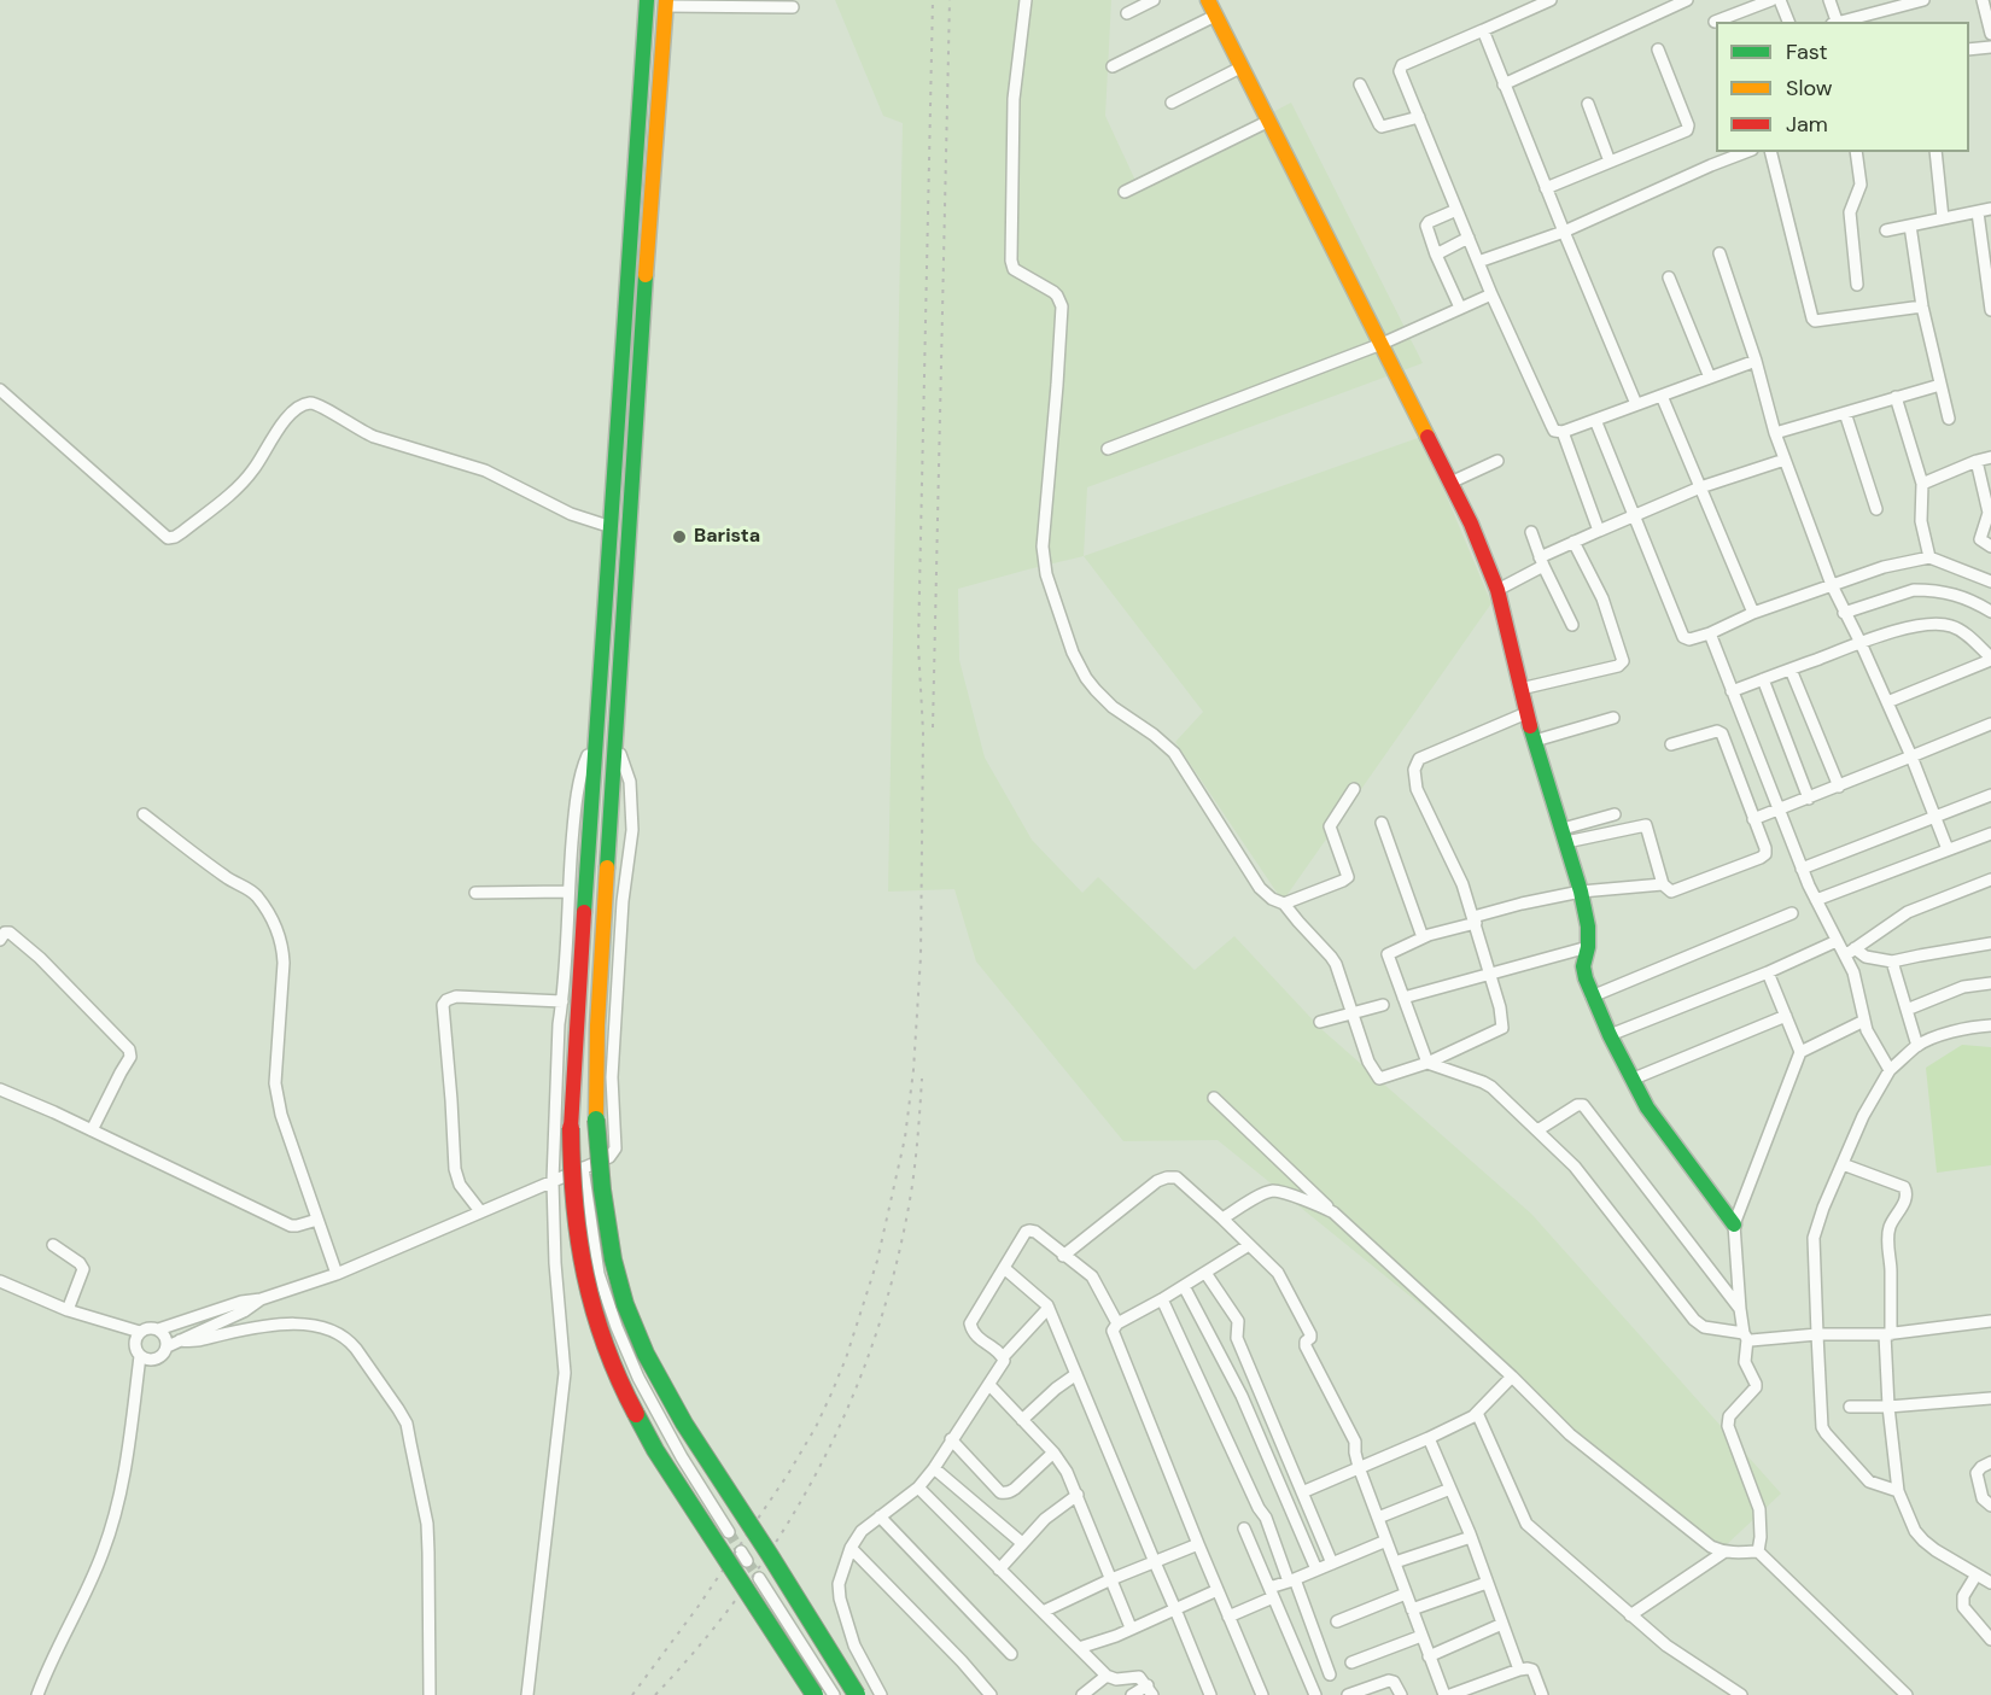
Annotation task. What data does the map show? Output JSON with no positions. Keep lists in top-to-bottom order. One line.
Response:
{"places":["Barista"],"legend":["Fast","Slow","Jam"]}
